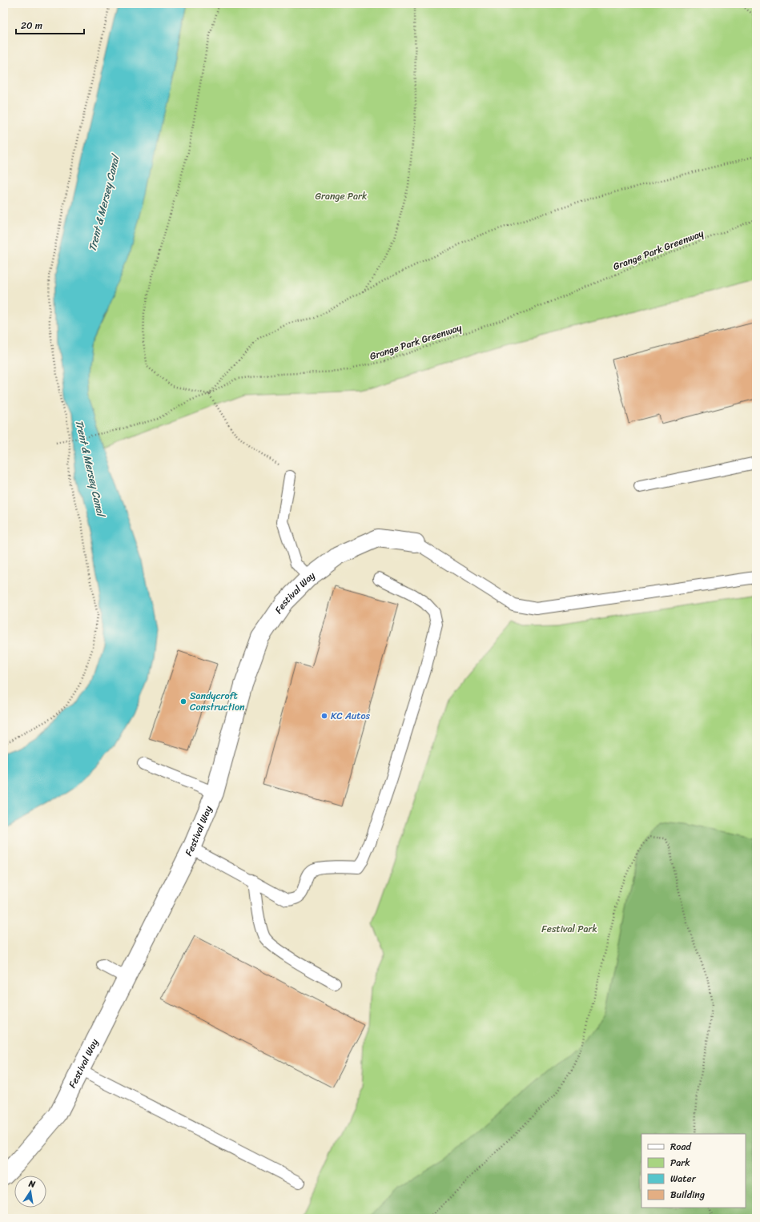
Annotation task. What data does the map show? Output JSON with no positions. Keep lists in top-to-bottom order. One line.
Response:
{"streets":{"street":["Festival Way"],"path":["Grange Park Greenway"]},"water":["Trent & Mersey Canal"],"parks":["Grange Park","Festival Park"],"places":["Sandycroft Construction","KC Autos"],"legend":["Road","Park","Water","Building"],"scale_bar":"20 m","north":"top"}
